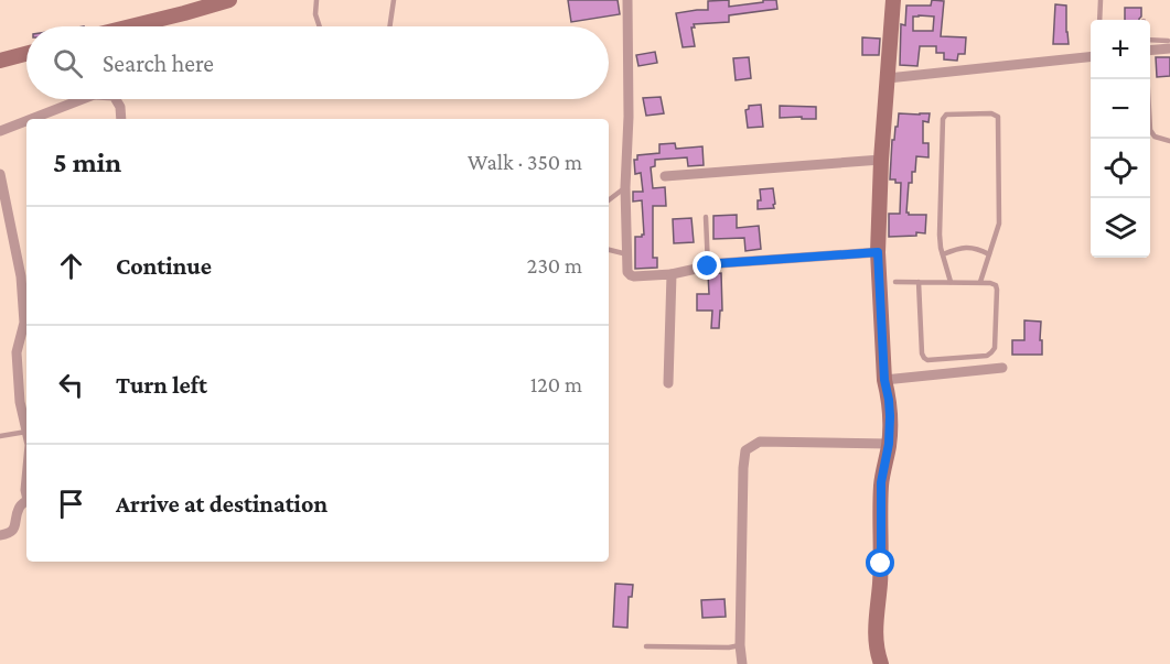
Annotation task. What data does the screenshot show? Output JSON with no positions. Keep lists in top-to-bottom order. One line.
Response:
{"page":{"map_buttons":["+","−"],"search":"Search here","heading":["5 min","Walk · 350 m"],"list":[["Continue","230 m"],["Turn left","120 m"],"Arrive at destination"]}}
